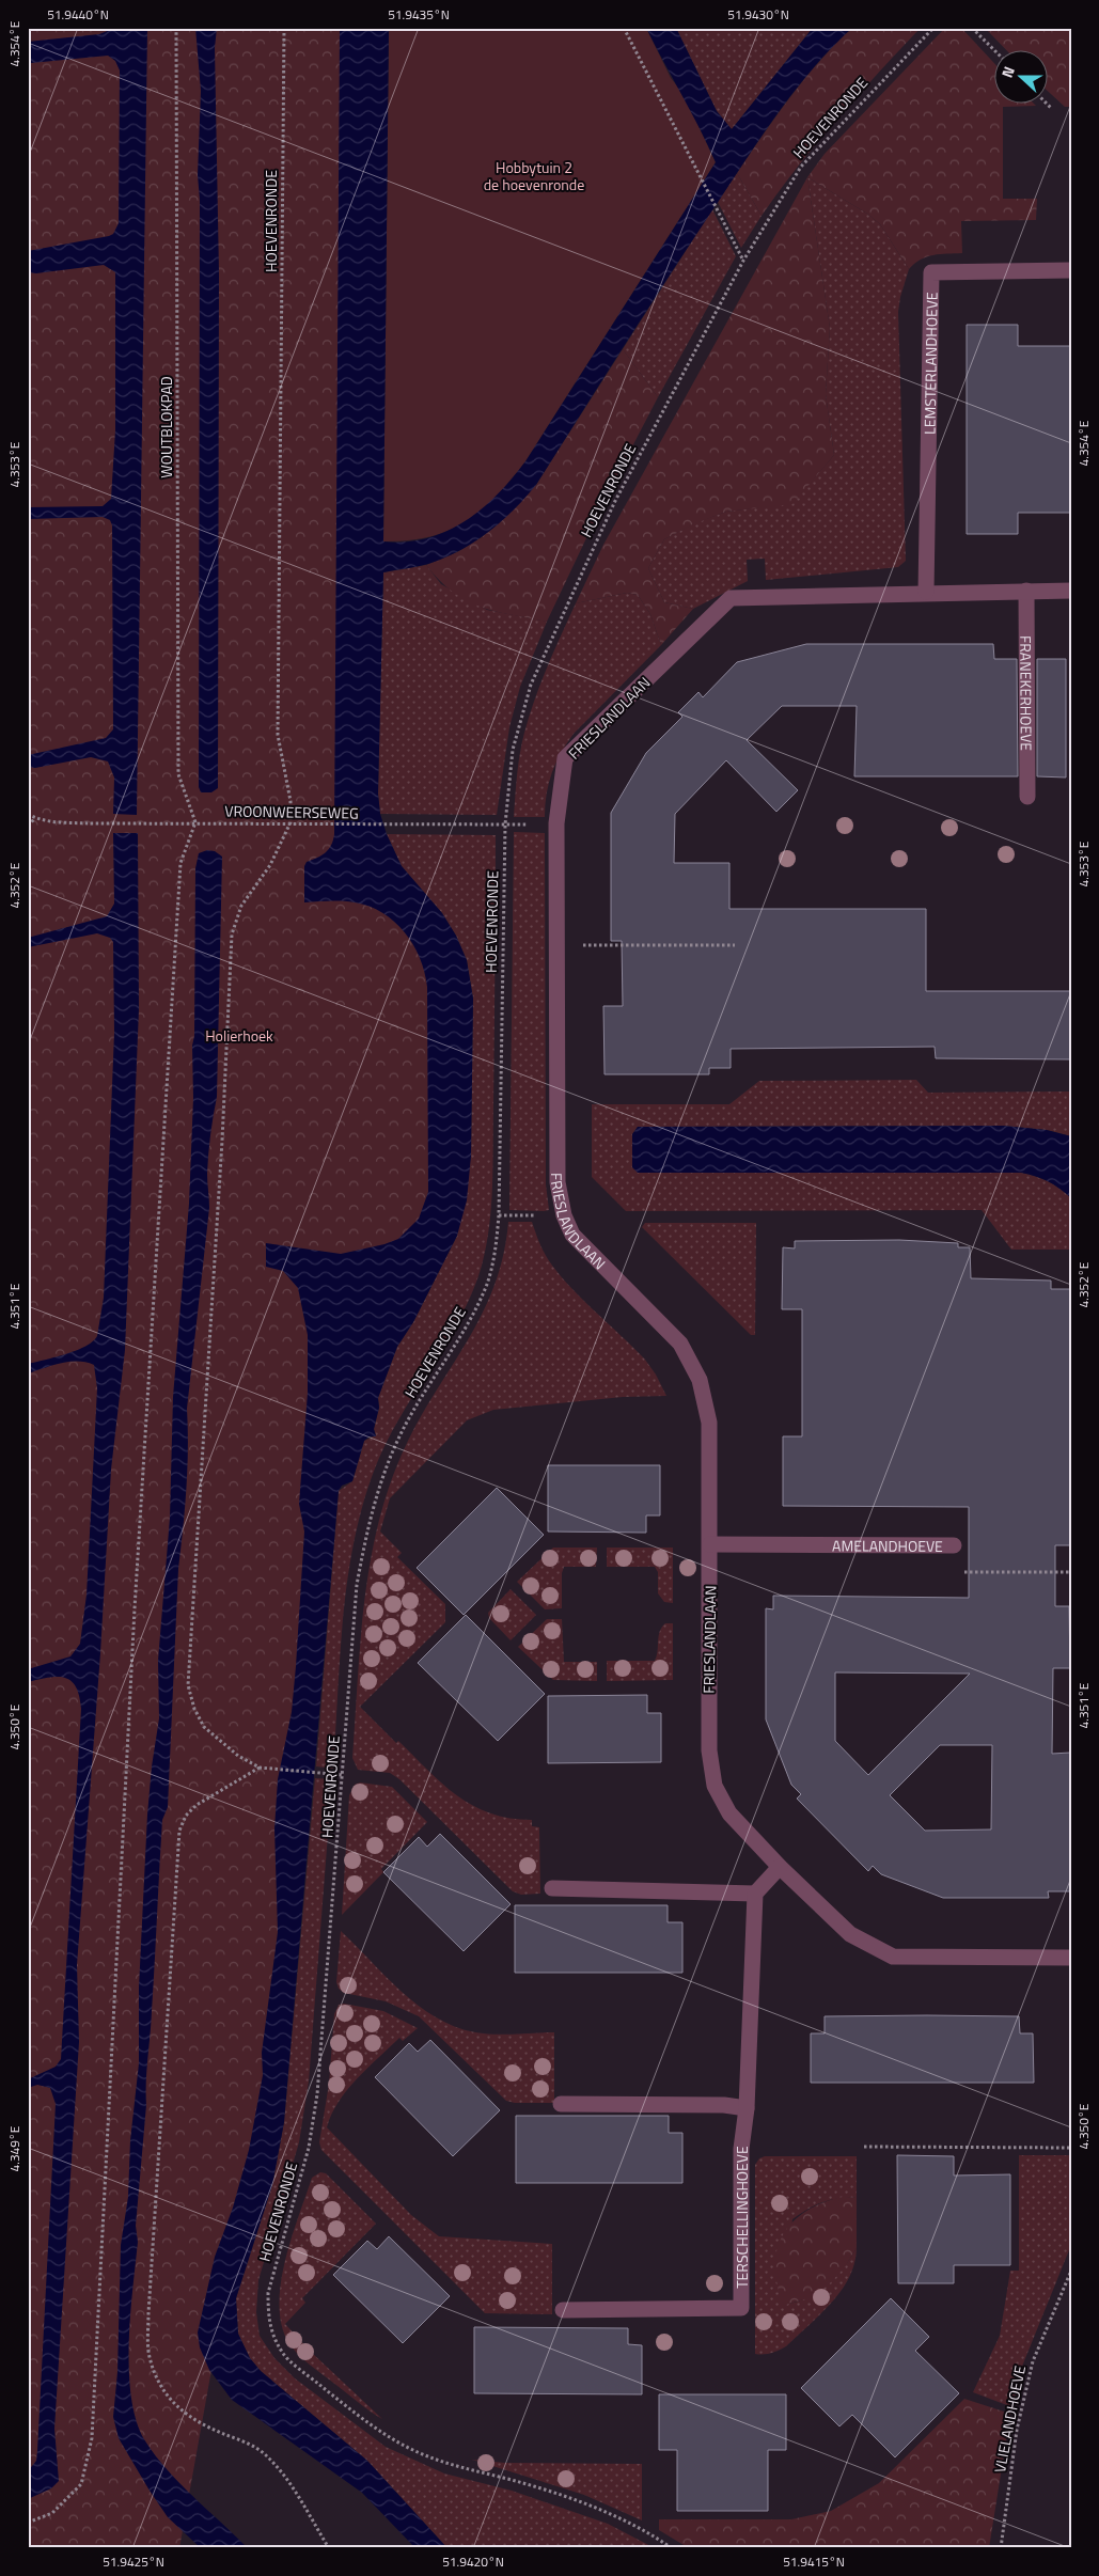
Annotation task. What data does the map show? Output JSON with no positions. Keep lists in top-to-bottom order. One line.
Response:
{"streets":{"street":["LEMSTERLANDHOEVE","FRANEKERHOEVE","FRIESLANDLAAN","AMELANDHOEVE","TERSCHELLINGHOEVE"],"path":["HOEVENRONDE","WOUTBLOKPAD","VROONWEERSEWEG","VLIELANDHOEVE"]},"crossings":[["HOEVENRONDE","VROONWEERSEWEG"],["LEMSTERLANDHOEVE","FRIESLANDLAAN"],["WOUTBLOKPAD","VROONWEERSEWEG"],["FRANEKERHOEVE","FRIESLANDLAAN"],["FRIESLANDLAAN","VROONWEERSEWEG"],["FRIESLANDLAAN","AMELANDHOEVE"]],"parks":["Hobbytuin 2 de hoevenronde","Holierhoek"],"north":"left","coordinates":["51.9440°N","51.9435°N","51.9430°N","4.354°E","4.353°E","4.352°E","4.351°E","4.350°E","4.349°E","51.9425°N","51.9420°N","51.9415°N"]}
